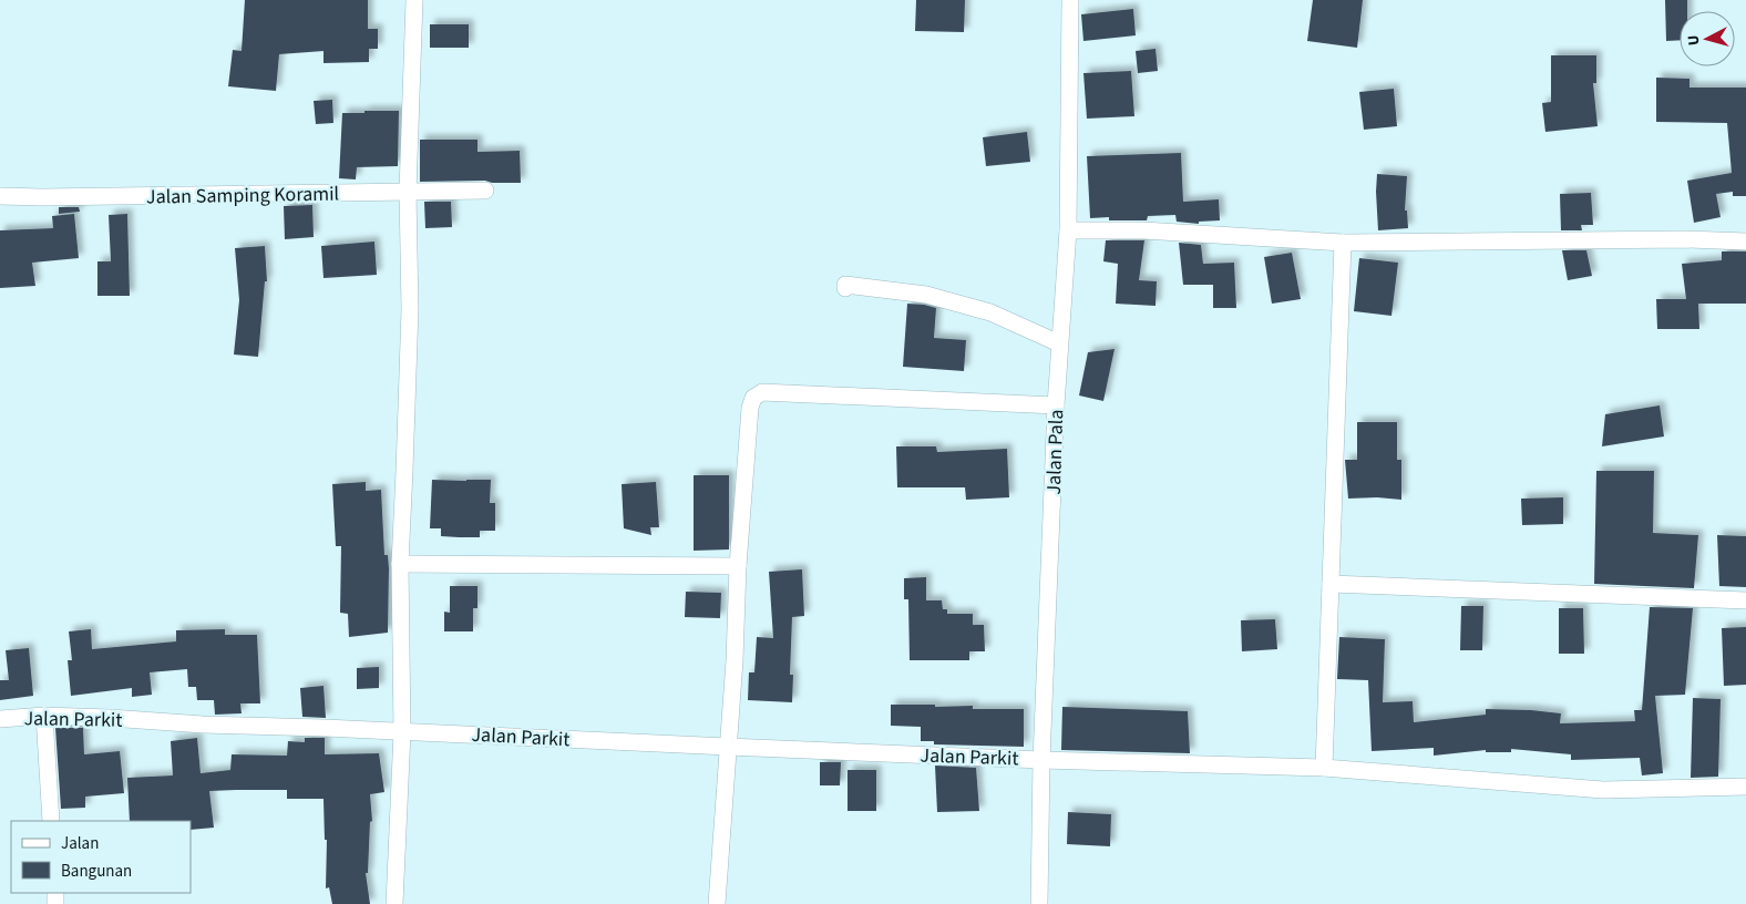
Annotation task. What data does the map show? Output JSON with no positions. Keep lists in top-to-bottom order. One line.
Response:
{"streets":{"street":["Jalan Samping Koramil","Jalan Pala","Jalan Parkit"]},"crossings":[["Jalan Pala","Jalan Parkit"]],"legend":["Jalan","Bangunan"],"north":"left"}
